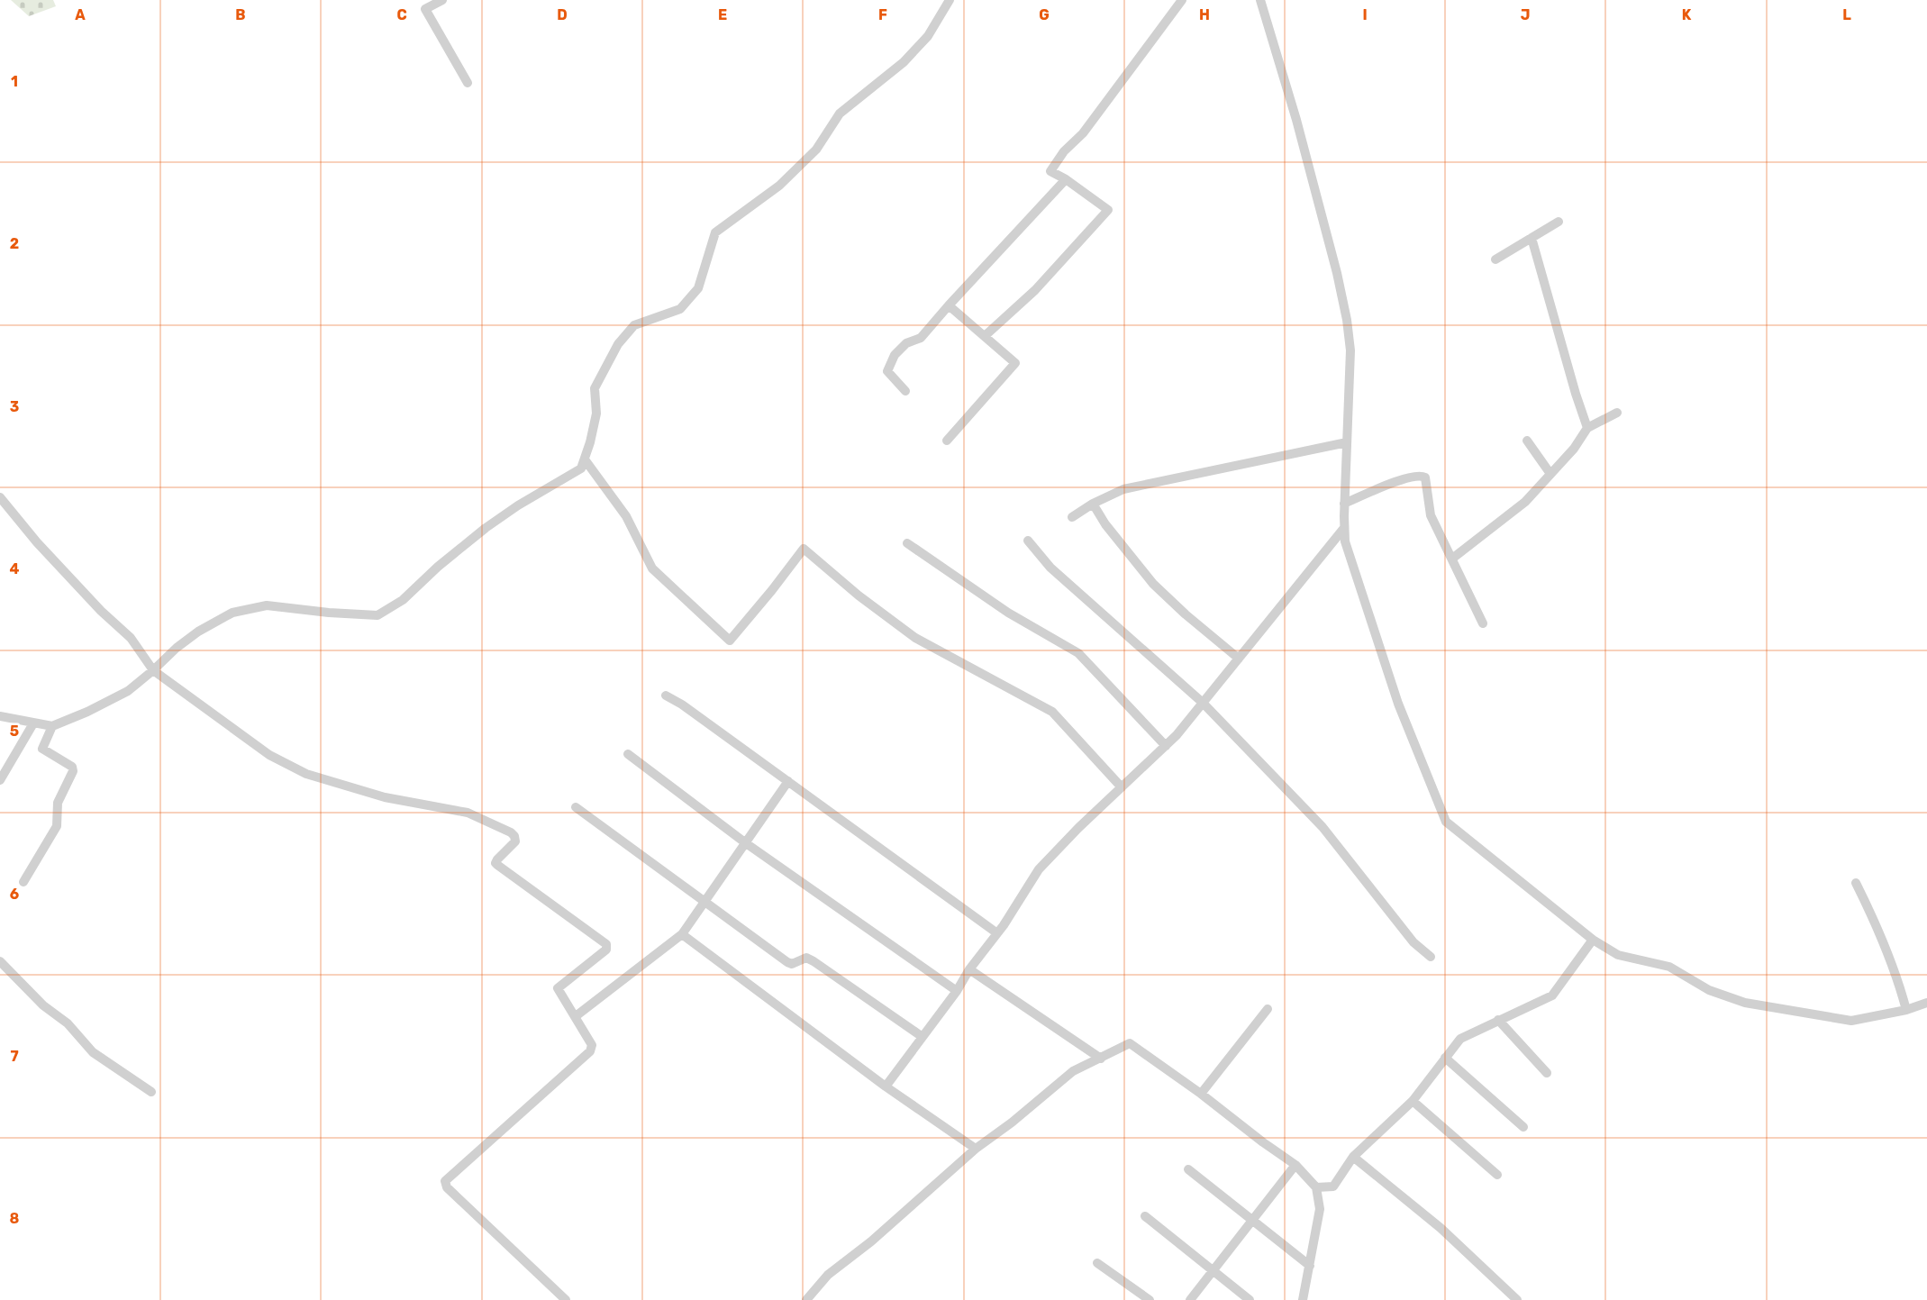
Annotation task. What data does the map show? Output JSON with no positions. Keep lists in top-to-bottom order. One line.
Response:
{"grid":{"columns":["A","B","C","D","E","F","G","H","I","J","K","L"],"rows":["1","2","3","4","5","6","7","8"]}}
